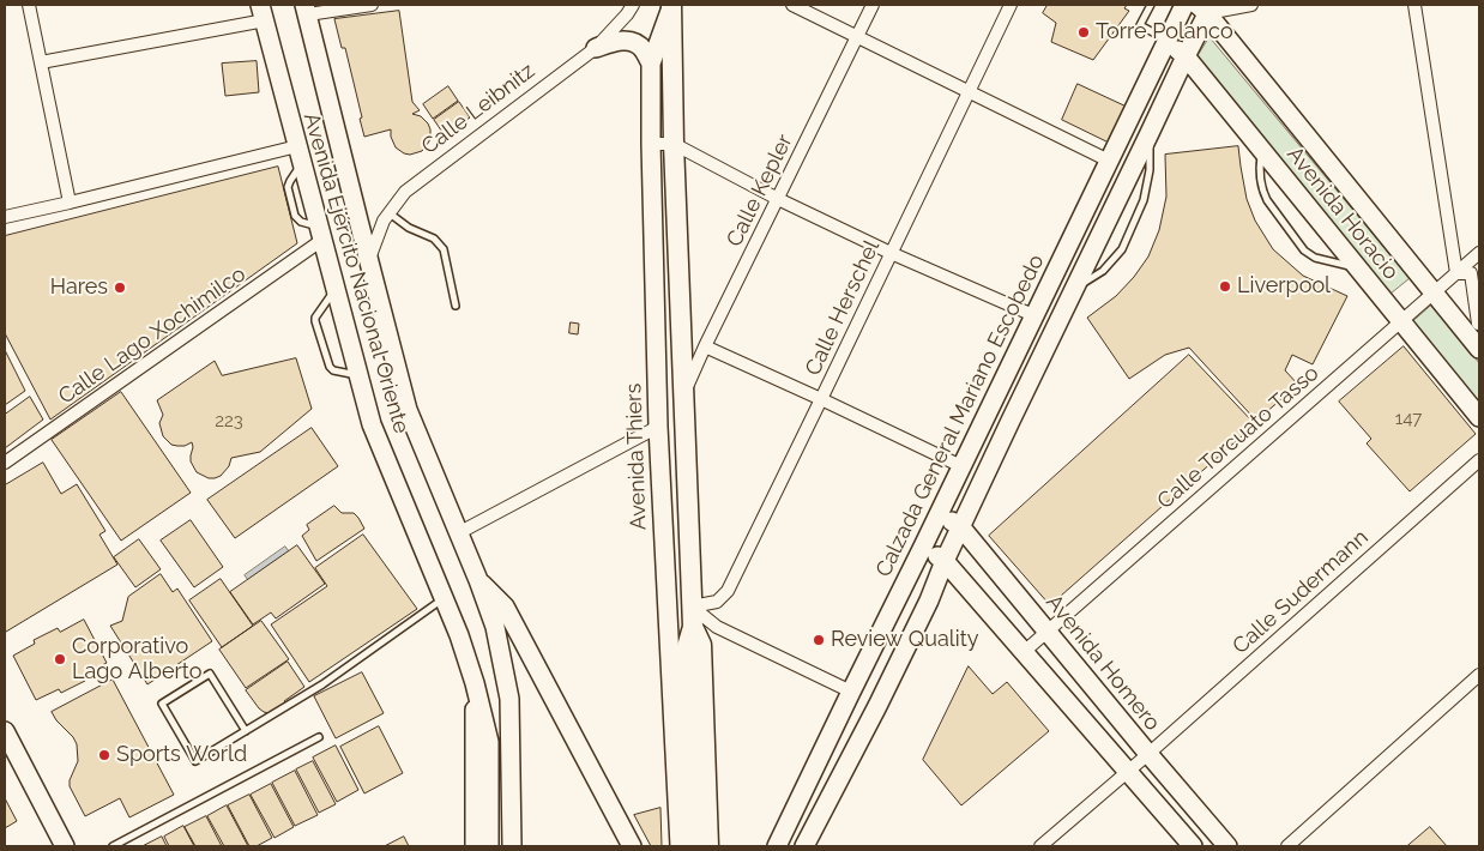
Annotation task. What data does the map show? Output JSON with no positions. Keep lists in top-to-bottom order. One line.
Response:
{"streets":{"main road":["Avenida Horacio","Avenida Ejército Nacional Oriente","Calzada General Mariano Escobedo","Avenida Thiers","Avenida Homero"],"street":["Calle Leibnitz","Calle Kepler","Calle Herschel","Calle Lago Xochimilco","Calle Torcuato Tasso","Calle Sudermann"]},"crossings":[["Calle Leibnitz","Avenida Ejército Nacional Oriente"],["Avenida Horacio","Calzada General Mariano Escobedo"],["Avenida Horacio","Calle Torcuato Tasso"],["Avenida Ejército Nacional Oriente","Calle Lago Xochimilco"],["Calzada General Mariano Escobedo","Avenida Homero"],["Calle Torcuato Tasso","Avenida Homero"],["Calle Sudermann","Avenida Homero"]],"places":["Torre Polanco","Liverpool","Hares","Review Quality","Corporativo Lago Alberto","Sports World"],"house_numbers":["147","223"]}
